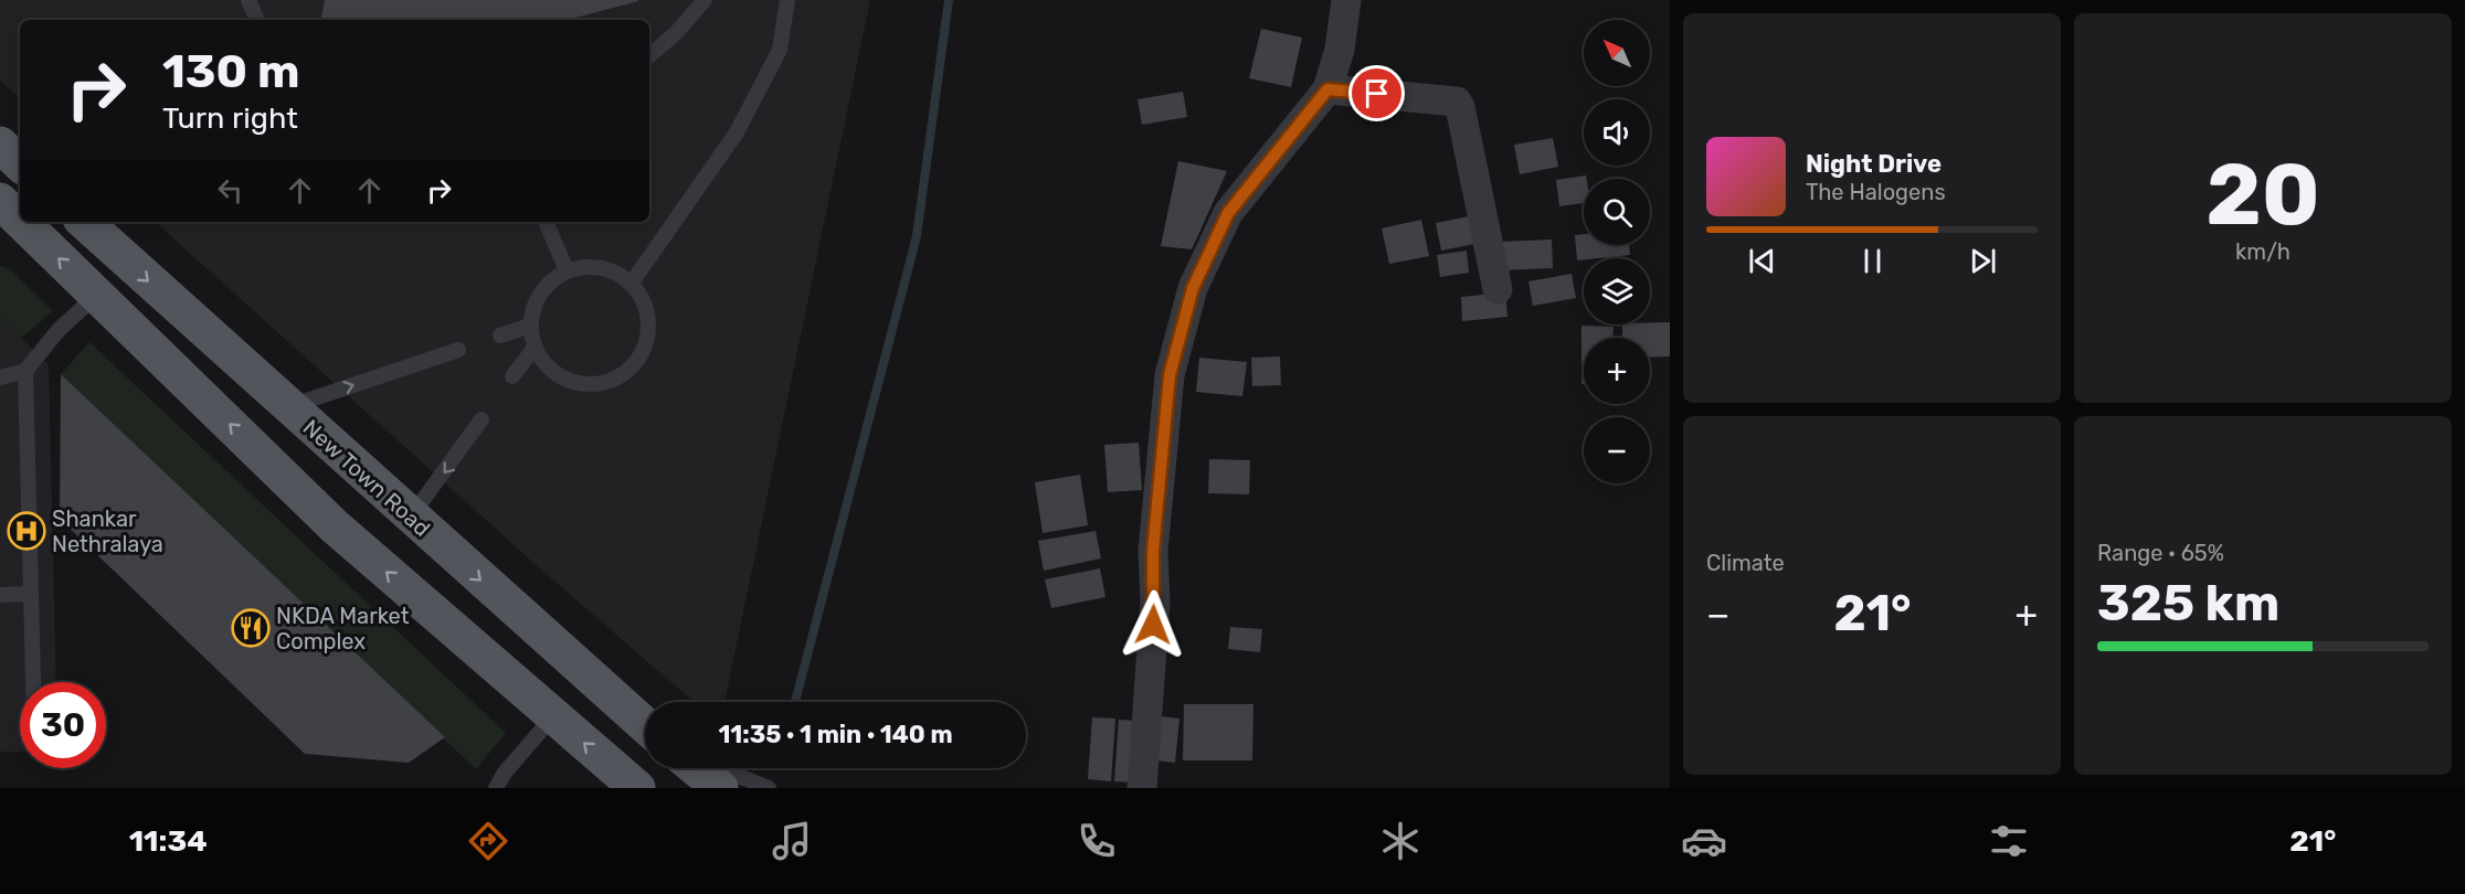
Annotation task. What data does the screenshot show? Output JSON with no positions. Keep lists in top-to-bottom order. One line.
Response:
{"streets":{"main road":["New Town Road"]},"places":{"hospital":["Shankar Nethralaya"],"restaurant":["NKDA Market Complex"]},"north":"top left","page":{"tile":[["20","km/h"],"Climate",["Range · 65%","325 km"]],"map_buttons":["+","−"],"turn":["130 m","Turn right"],"song":["Night Drive","The Halogens"],"heat":["−","21°","+"],"limit":"30","trip":"11:35 · 1 min · 140 m","tabs":["11:34","21°"]}}
